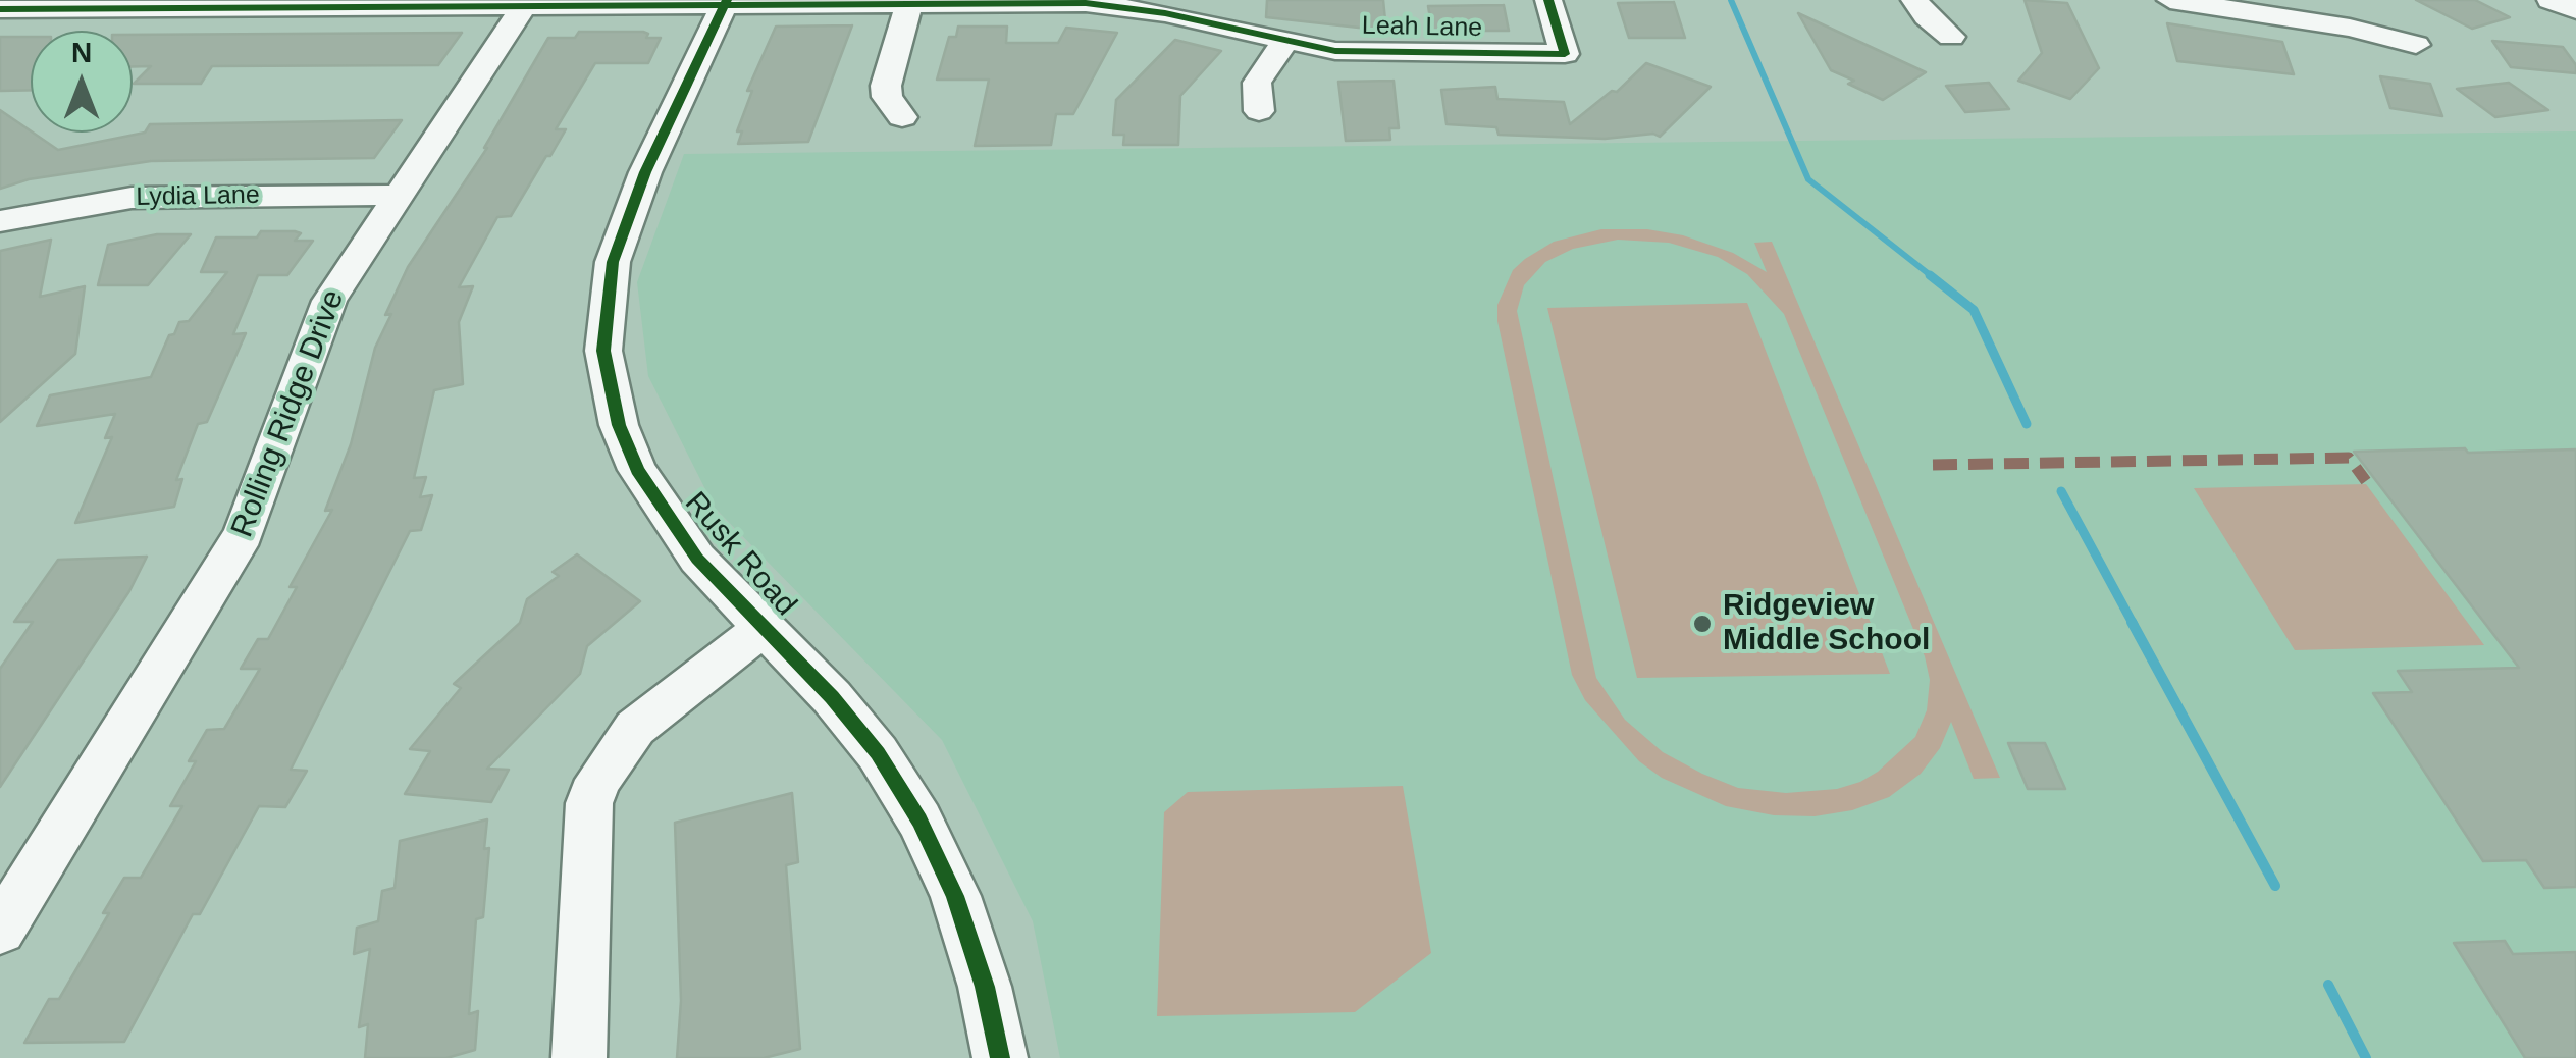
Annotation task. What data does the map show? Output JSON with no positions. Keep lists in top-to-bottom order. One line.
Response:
{"streets":{"street":["Leah Lane","Lydia Lane","Rolling Ridge Drive","Rusk Road"]},"crossings":[["Leah Lane","Rolling Ridge Drive"],["Leah Lane","Rusk Road"],["Lydia Lane","Rolling Ridge Drive"]],"places":["Ridgeview Middle School"],"north":"top"}
